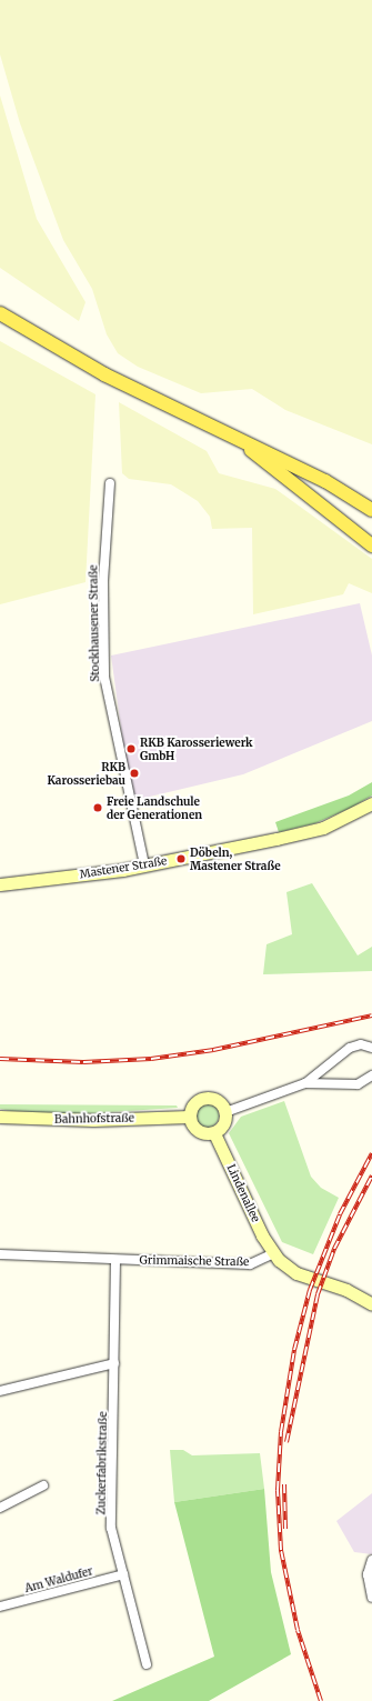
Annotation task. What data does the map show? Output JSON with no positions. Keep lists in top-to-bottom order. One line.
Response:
{"streets":{"main road":["Mastener Straße","Bahnhofstraße","Lindenallee"],"street":["Stockhausener Straße","Grimmaische Straße","Zuckerfabrikstraße","Am Waldufer"]},"crossings":[["Stockhausener Straße","Mastener Straße"],["Bahnhofstraße","Lindenallee"],["Lindenallee","Grimmaische Straße"],["Grimmaische Straße","Zuckerfabrikstraße"],["Zuckerfabrikstraße","Am Waldufer"]],"places":["RKB Karosseriewerk GmbH","RKB Karosseriebau","Freie Landschule der Generationen","Döbeln, Mastener Straße"]}
